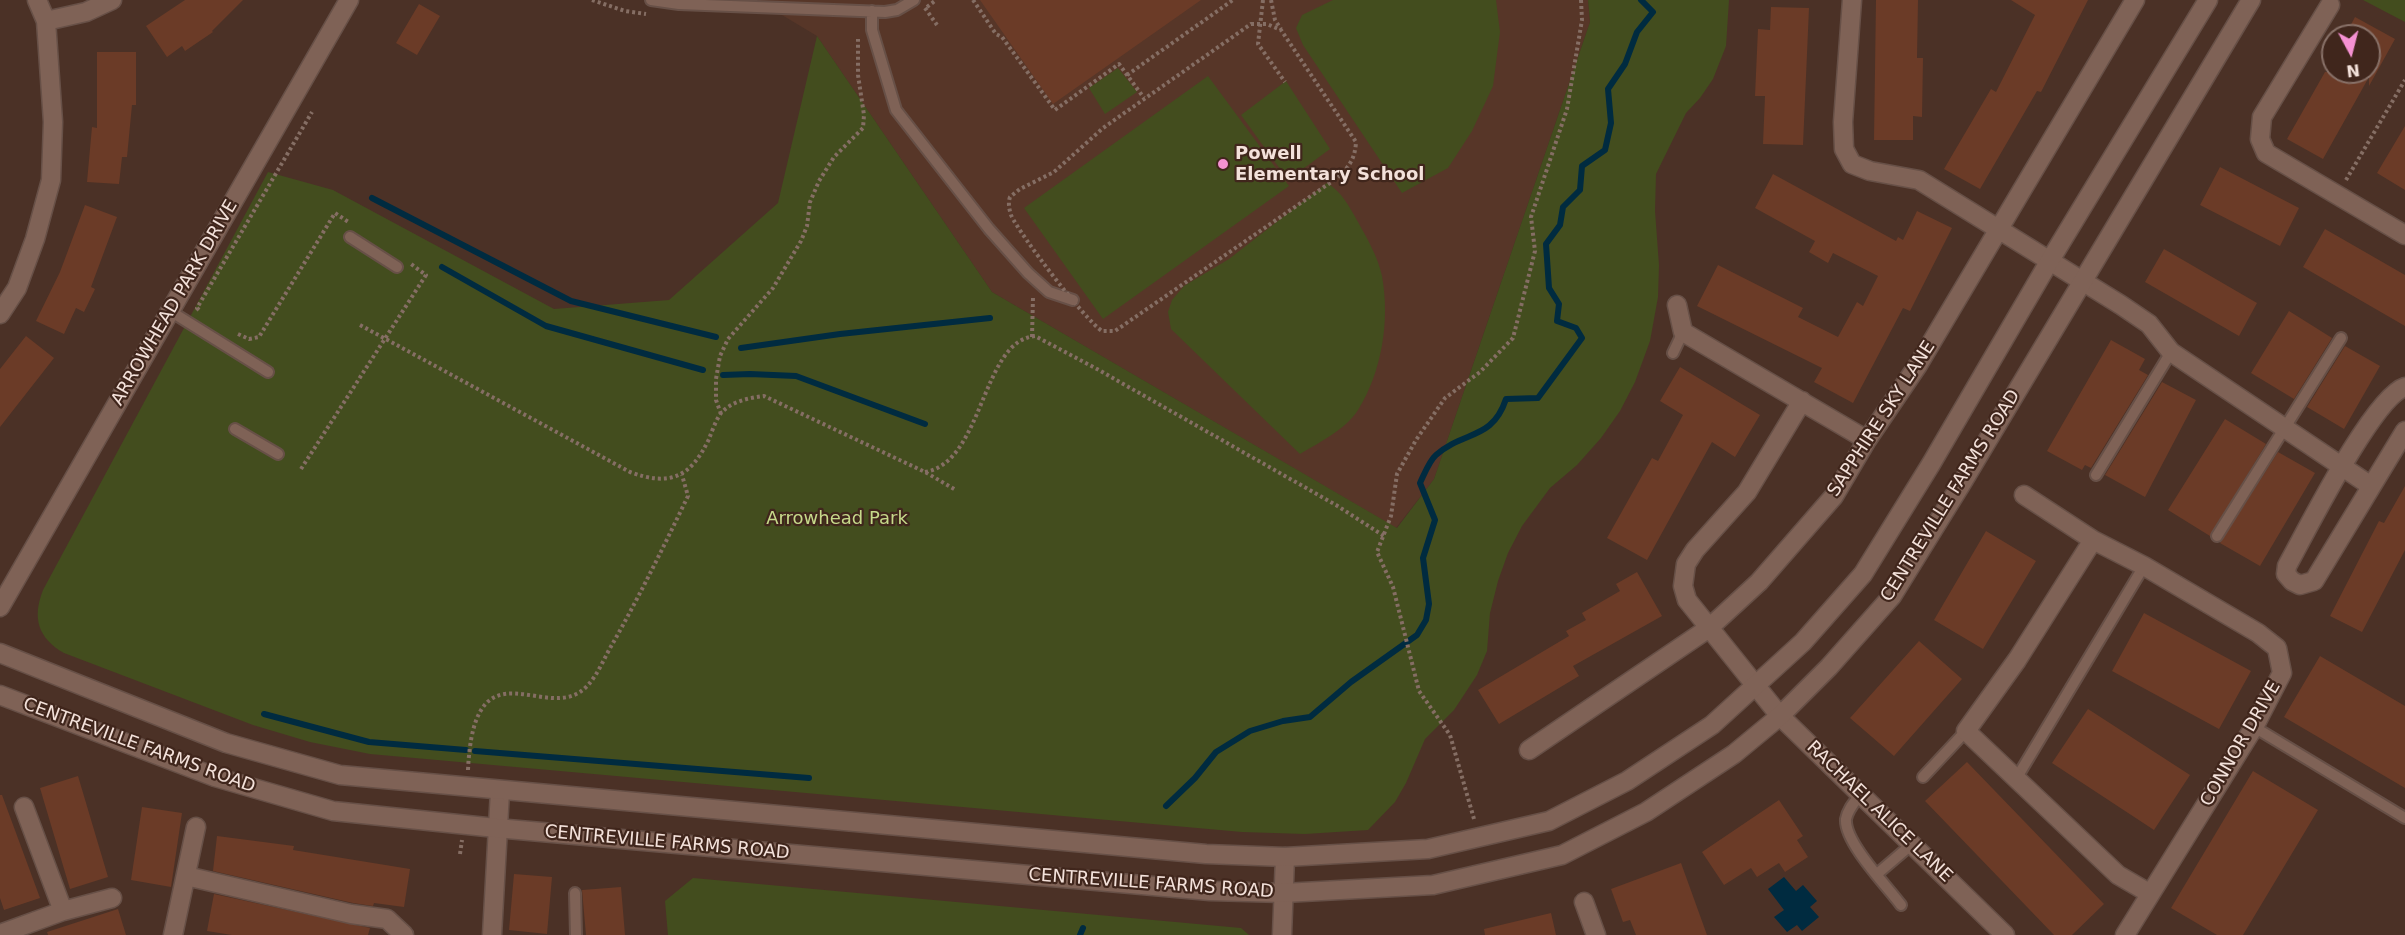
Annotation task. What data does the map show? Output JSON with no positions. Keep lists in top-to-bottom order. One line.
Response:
{"streets":{"street":["ARROWHEAD PARK DRIVE","SAPPHIRE SKY LANE","CENTREVILLE FARMS ROAD","CONNOR DRIVE","RACHAEL ALICE LANE"]},"crossings":[["SAPPHIRE SKY LANE","RACHAEL ALICE LANE"],["CENTREVILLE FARMS ROAD","RACHAEL ALICE LANE"]],"parks":["Arrowhead Park"],"places":["Powell Elementary School"],"north":"bottom"}
